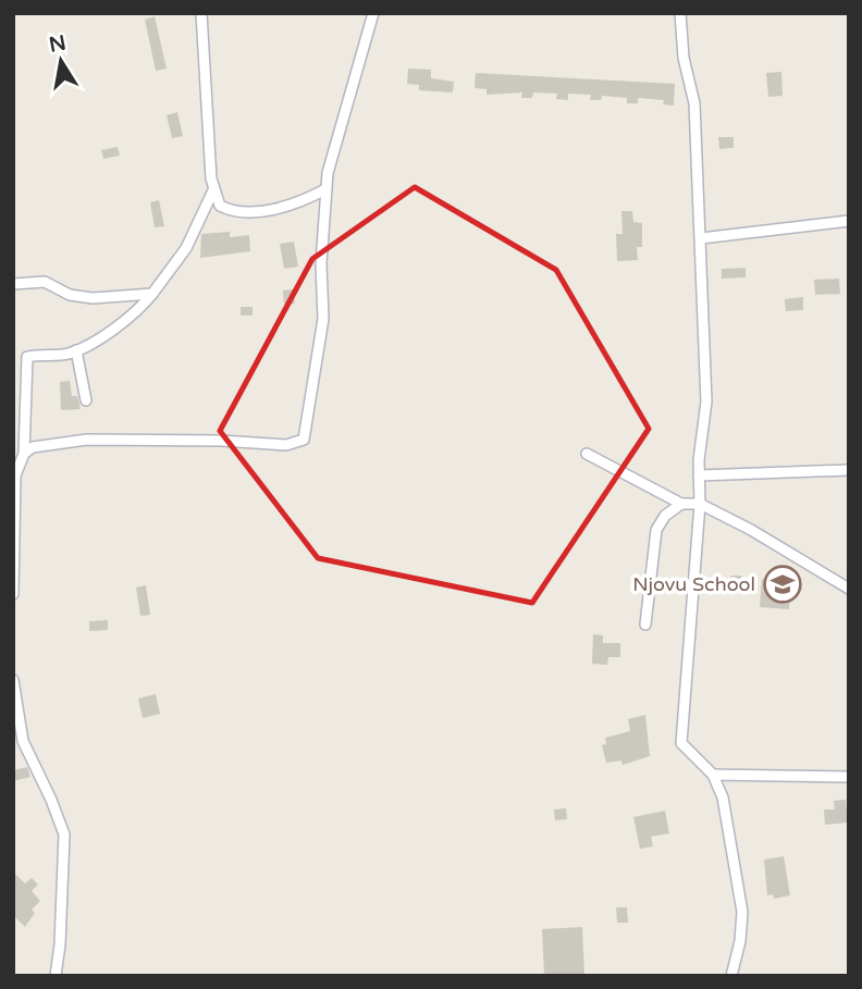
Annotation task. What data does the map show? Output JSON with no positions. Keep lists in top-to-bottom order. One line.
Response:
{"places":{"school or university":["Njovu School"]},"north":"top"}
